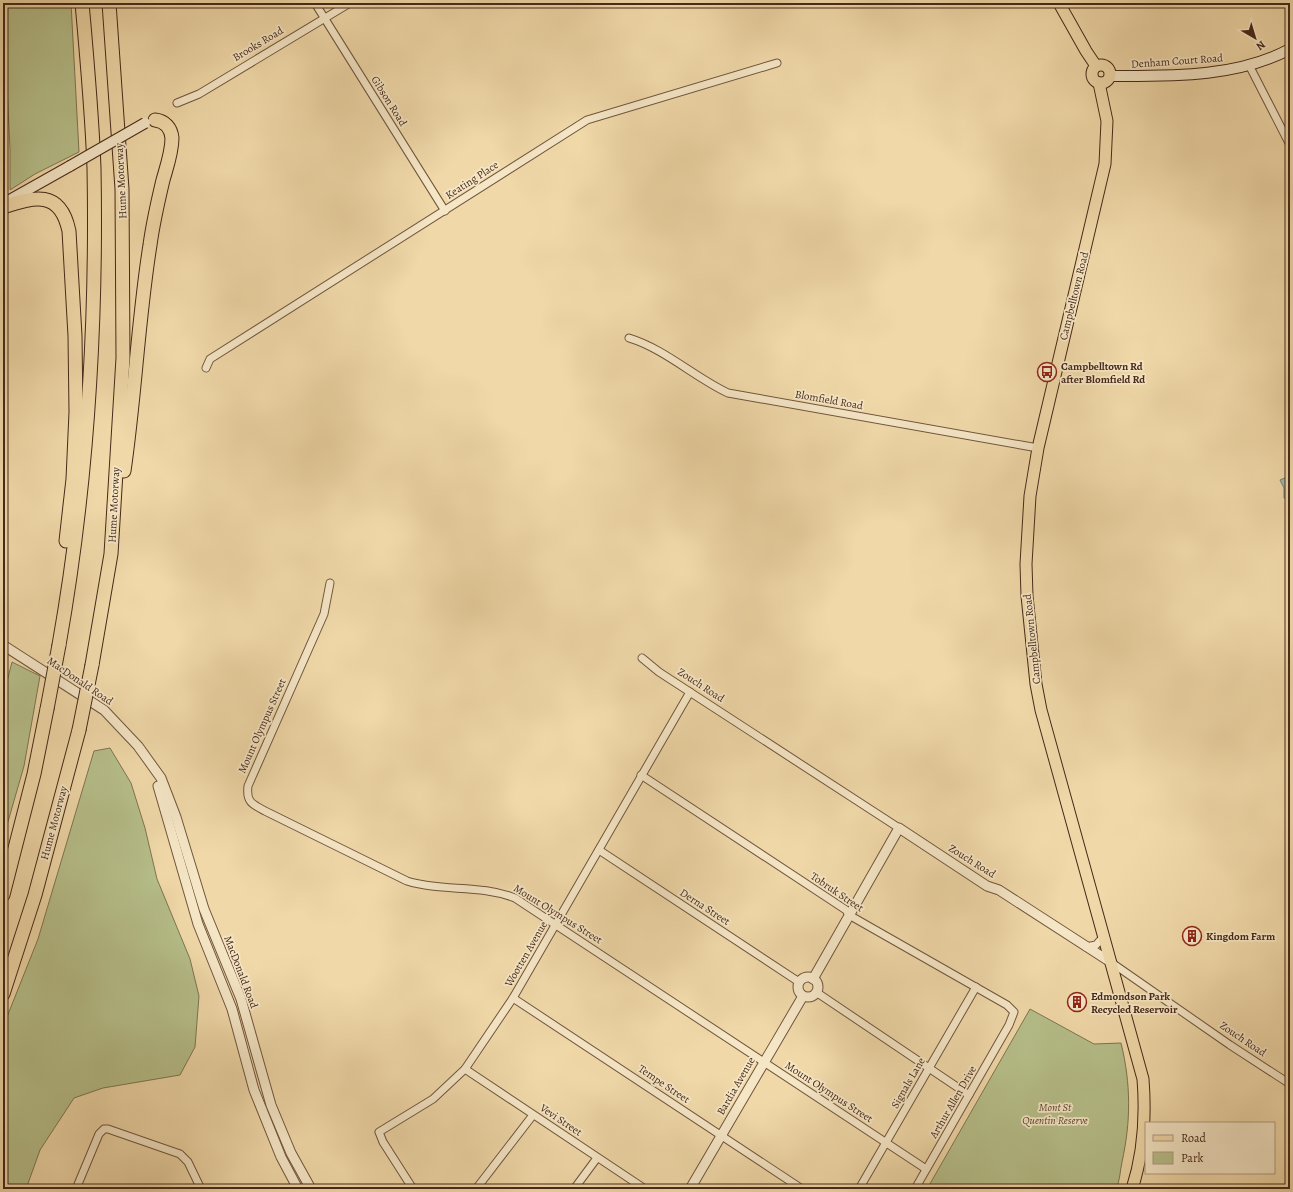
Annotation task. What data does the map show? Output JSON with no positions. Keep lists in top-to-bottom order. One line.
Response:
{"streets":{"highway":["Hume Motorway"],"main road":["Denham Court Road","Campbelltown Road"],"street":["Brooks Road","Gibson Road","Keating Place","Blomfield Road","MacDonald Road","Zouch Road","Mount Olympus Street","Tobruk Street","Derna Street","Wootten Avenue","Signals Lane","Tempe Street","Bardia Avenue","Arthur Allen Drive","Vevi Street"]},"crossings":[["Brooks Road","Gibson Road"],["Denham Court Road","Campbelltown Road"],["Gibson Road","Keating Place"],["Campbelltown Road","Blomfield Road"],["Campbelltown Road","Zouch Road"],["Zouch Road","Wootten Avenue"],["Mount Olympus Street","Wootten Avenue"],["Mount Olympus Street","Signals Lane"],["Mount Olympus Street","Bardia Avenue"],["Mount Olympus Street","Arthur Allen Drive"],["Tobruk Street","Wootten Avenue"],["Tobruk Street","Signals Lane"],["Tobruk Street","Arthur Allen Drive"],["Derna Street","Wootten Avenue"],["Derna Street","Bardia Avenue"],["Wootten Avenue","Tempe Street"],["Wootten Avenue","Vevi Street"],["Tempe Street","Bardia Avenue"]],"parks":["Mont St Quentin Reserve"],"places":{"bus stop":["Campbelltown Rd after Blomfield Rd"],"building":["Kingdom Farm","Edmondson Park Recycled Reservoir"]},"legend":["Road","Park"],"north":"bottom right"}
